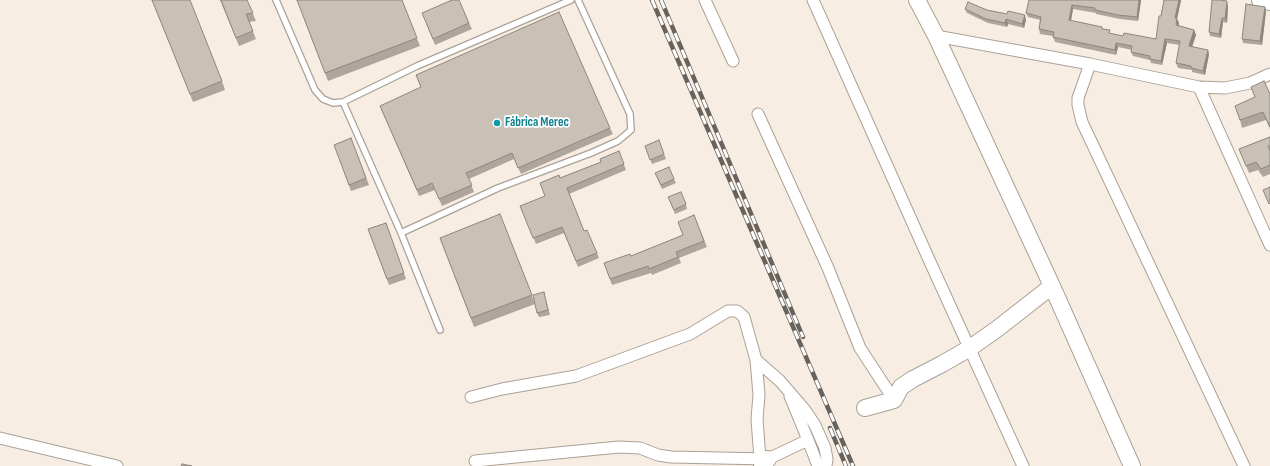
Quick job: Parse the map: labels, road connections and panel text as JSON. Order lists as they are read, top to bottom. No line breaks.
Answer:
{"places":["Fábrica Merec"]}
